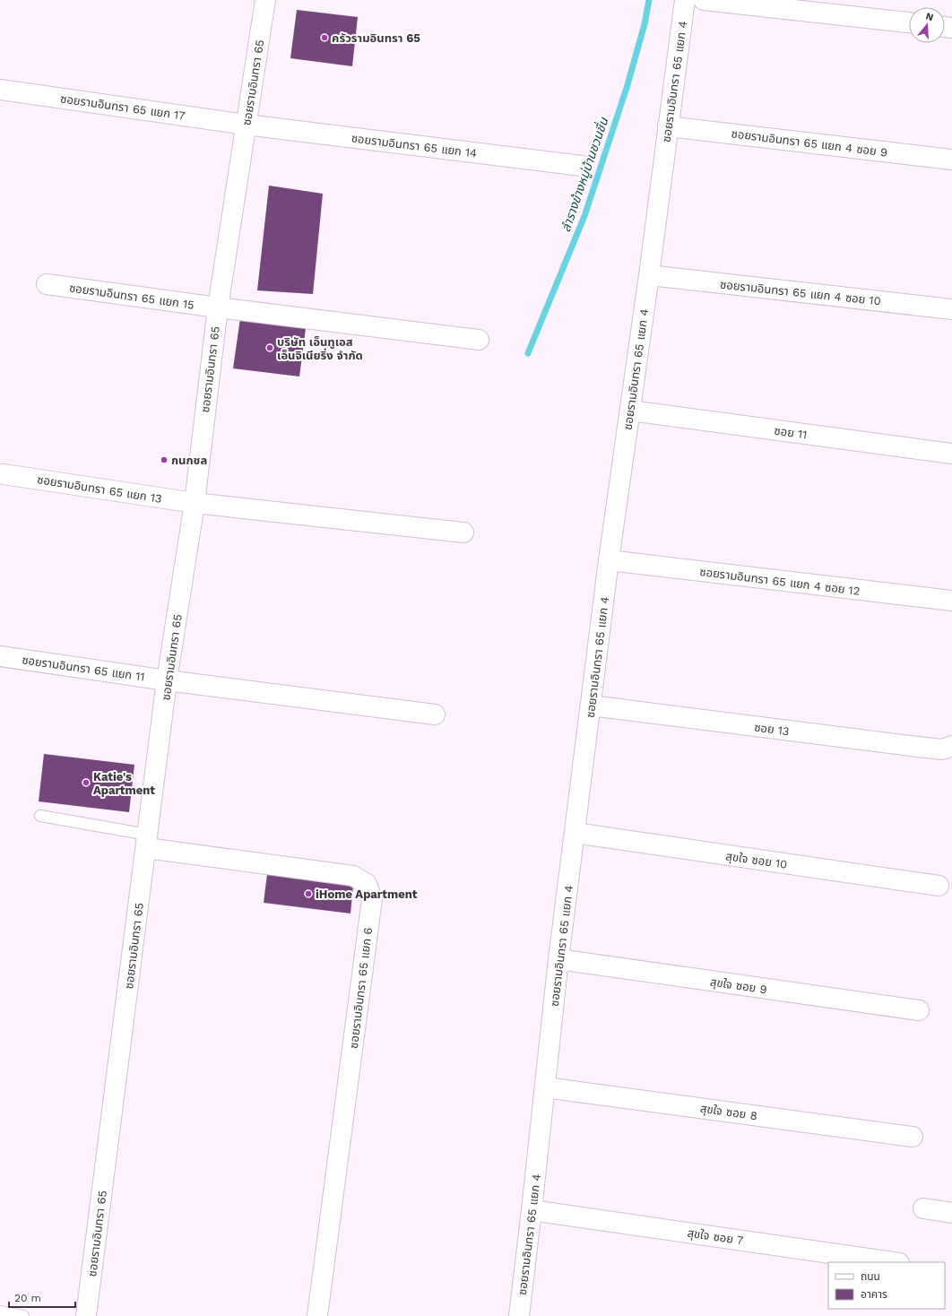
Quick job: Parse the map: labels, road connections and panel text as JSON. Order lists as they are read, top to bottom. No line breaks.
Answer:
{"streets":{"street":["ซอยรามอินทรา 65 แยก 4","ซอยรามอินทรา 65","ซอยรามอินทรา 65 แยก 17","ซอยรามอินทรา 65 แยก 4 ซอย 9","ซอยรามอินทรา 65 แยก 14","ซอยรามอินทรา 65 แยก 4 ซอย 10","ซอยรามอินทรา 65 แยก 15","ซอย 11","ซอยรามอินทรา 65 แยก 13","ซอยรามอินทรา 65 แยก 4 ซอย 12","ซอยรามอินทรา 65 แยก 11","ซอย 13","สุขใจ ซอย 10","สุขใจ ซอย 9","ซอยรามอินทรา 65 แยก 6","สุขใจ ซอย 8","สุขใจ ซอย 7"]},"crossings":[["ซอยรามอินทรา 65 แยก 4","ซอยรามอินทรา 65 แยก 4 ซอย 9"],["ซอยรามอินทรา 65 แยก 4","ซอยรามอินทรา 65 แยก 4 ซอย 10"],["ซอยรามอินทรา 65 แยก 4","ซอย 11"],["ซอยรามอินทรา 65 แยก 4","ซอยรามอินทรา 65 แยก 4 ซอย 12"],["ซอยรามอินทรา 65 แยก 4","ซอย 13"],["ซอยรามอินทรา 65 แยก 4","สุขใจ ซอย 10"],["ซอยรามอินทรา 65 แยก 4","สุขใจ ซอย 9"],["ซอยรามอินทรา 65 แยก 4","สุขใจ ซอย 8"],["ซอยรามอินทรา 65 แยก 4","สุขใจ ซอย 7"],["ซอยรามอินทรา 65","ซอยรามอินทรา 65 แยก 17"],["ซอยรามอินทรา 65","ซอยรามอินทรา 65 แยก 14"],["ซอยรามอินทรา 65","ซอยรามอินทรา 65 แยก 15"],["ซอยรามอินทรา 65","ซอยรามอินทรา 65 แยก 13"],["ซอยรามอินทรา 65","ซอยรามอินทรา 65 แยก 11"],["ซอยรามอินทรา 65","ซอยรามอินทรา 65 แยก 6"],["ซอยรามอินทรา 65 แยก 17","ซอยรามอินทรา 65 แยก 14"]],"water":["ลำรางข้างหมู่บ้านชวนชื่น"],"places":["ครัวรามอินทรา 65","บริษัท เอ็นทูเอส เอ็นจิเนียริ่ง จำกัด","กนกชล","Katie's Apartment","iHome Apartment"],"legend":["ถนน","อาคาร"],"scale_bar":"20 m","north":"top"}
